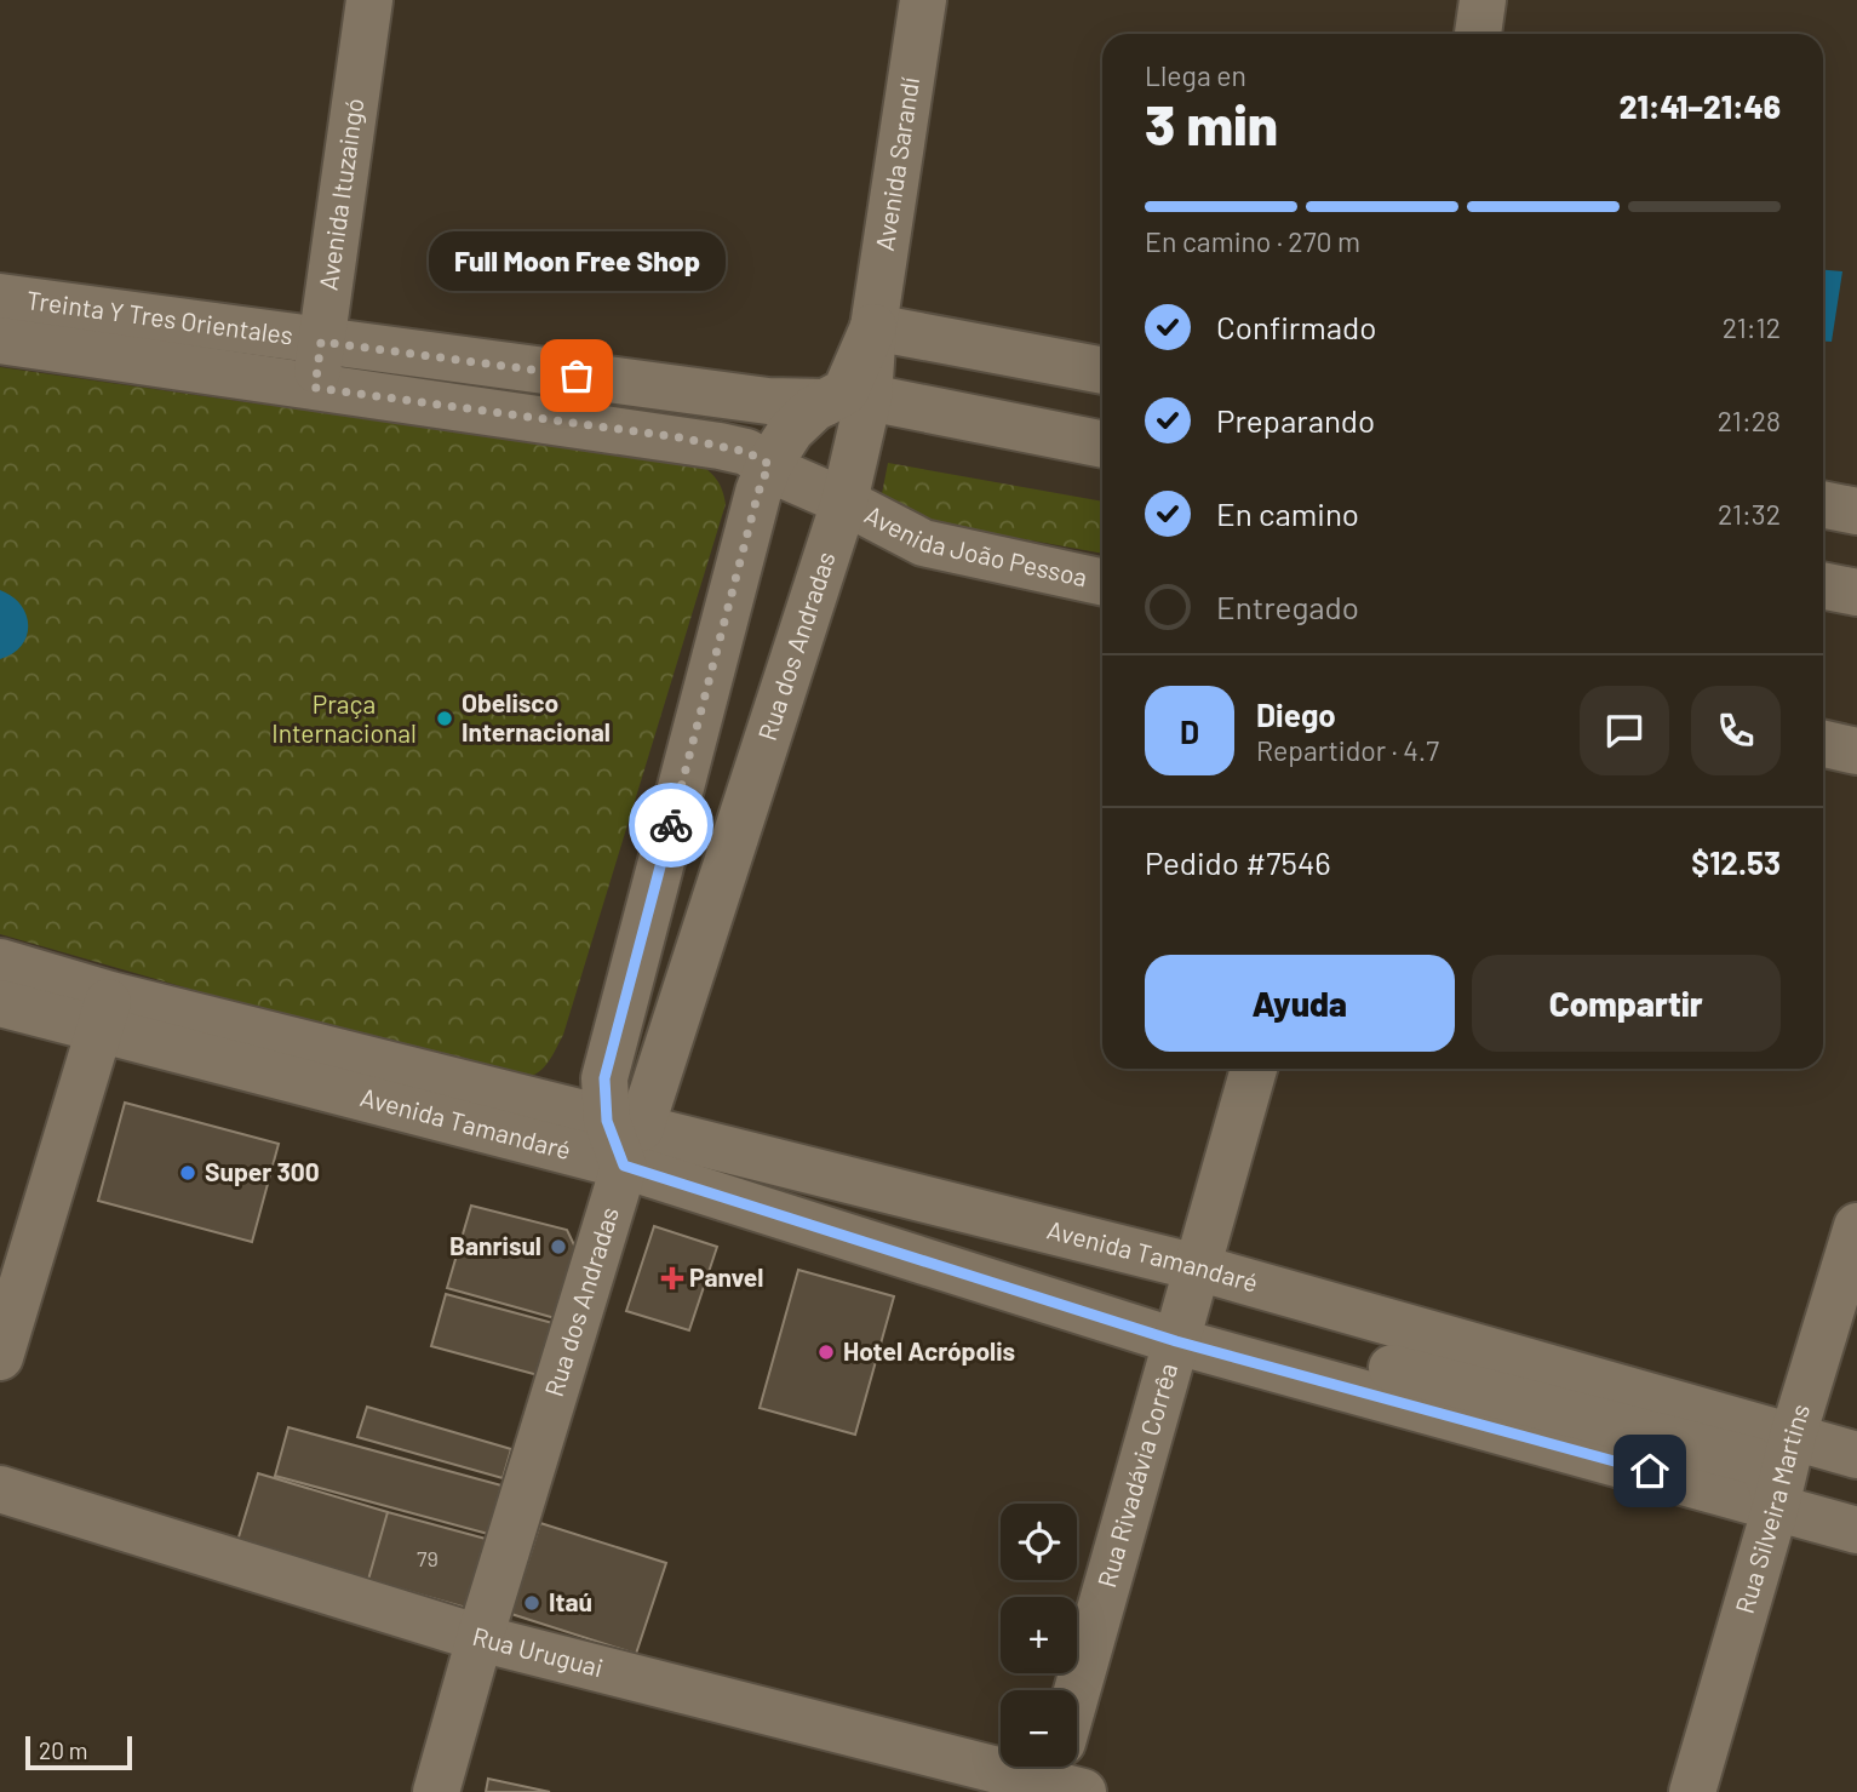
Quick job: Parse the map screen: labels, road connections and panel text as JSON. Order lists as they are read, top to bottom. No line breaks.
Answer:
{"streets":{"street":["Avenida Sarandí","Avenida Ituzaingó","Treinta Y Tres Orientales","Avenida João Pessoa","Rua dos Andradas","Avenida Tamandaré","Rua Rivadávia Corrêa","Rua Silveira Martins","Rua Uruguai"]},"crossings":[["Avenida Sarandí","Treinta Y Tres Orientales"],["Avenida Sarandí","Avenida João Pessoa"],["Avenida Sarandí","Rua dos Andradas"],["Avenida Ituzaingó","Treinta Y Tres Orientales"],["Treinta Y Tres Orientales","Avenida João Pessoa"],["Treinta Y Tres Orientales","Rua dos Andradas"],["Avenida João Pessoa","Rua dos Andradas"],["Rua dos Andradas","Avenida Tamandaré"],["Rua dos Andradas","Rua Uruguai"],["Avenida Tamandaré","Rua Rivadávia Corrêa"],["Avenida Tamandaré","Rua Silveira Martins"],["Rua Rivadávia Corrêa","Rua Uruguai"]],"parks":["Praça Internacional"],"places":{"other":["Full Moon Free Shop","Obelisco Internacional","Super 300","Banrisul","Hotel Acrópolis","Itaú"],"health":["Panvel"]},"house_numbers":["79"],"scale_bar":"20 m","page":{"heading":["3 min","Llega en","21:41–21:46"],"panel":["Diego","Repartidor · 4.7","Pedido #7546","$12.53"],"bar":"En camino · 270 m","bubble":"Full Moon Free Shop","list":[["Confirmado","21:12"],["Preparando","21:28"],["En camino","21:32"],"Entregado"],"round":"D","buttons":["Ayuda","Compartir"],"map_buttons":["+","−"],"scale":"20 m"}}
